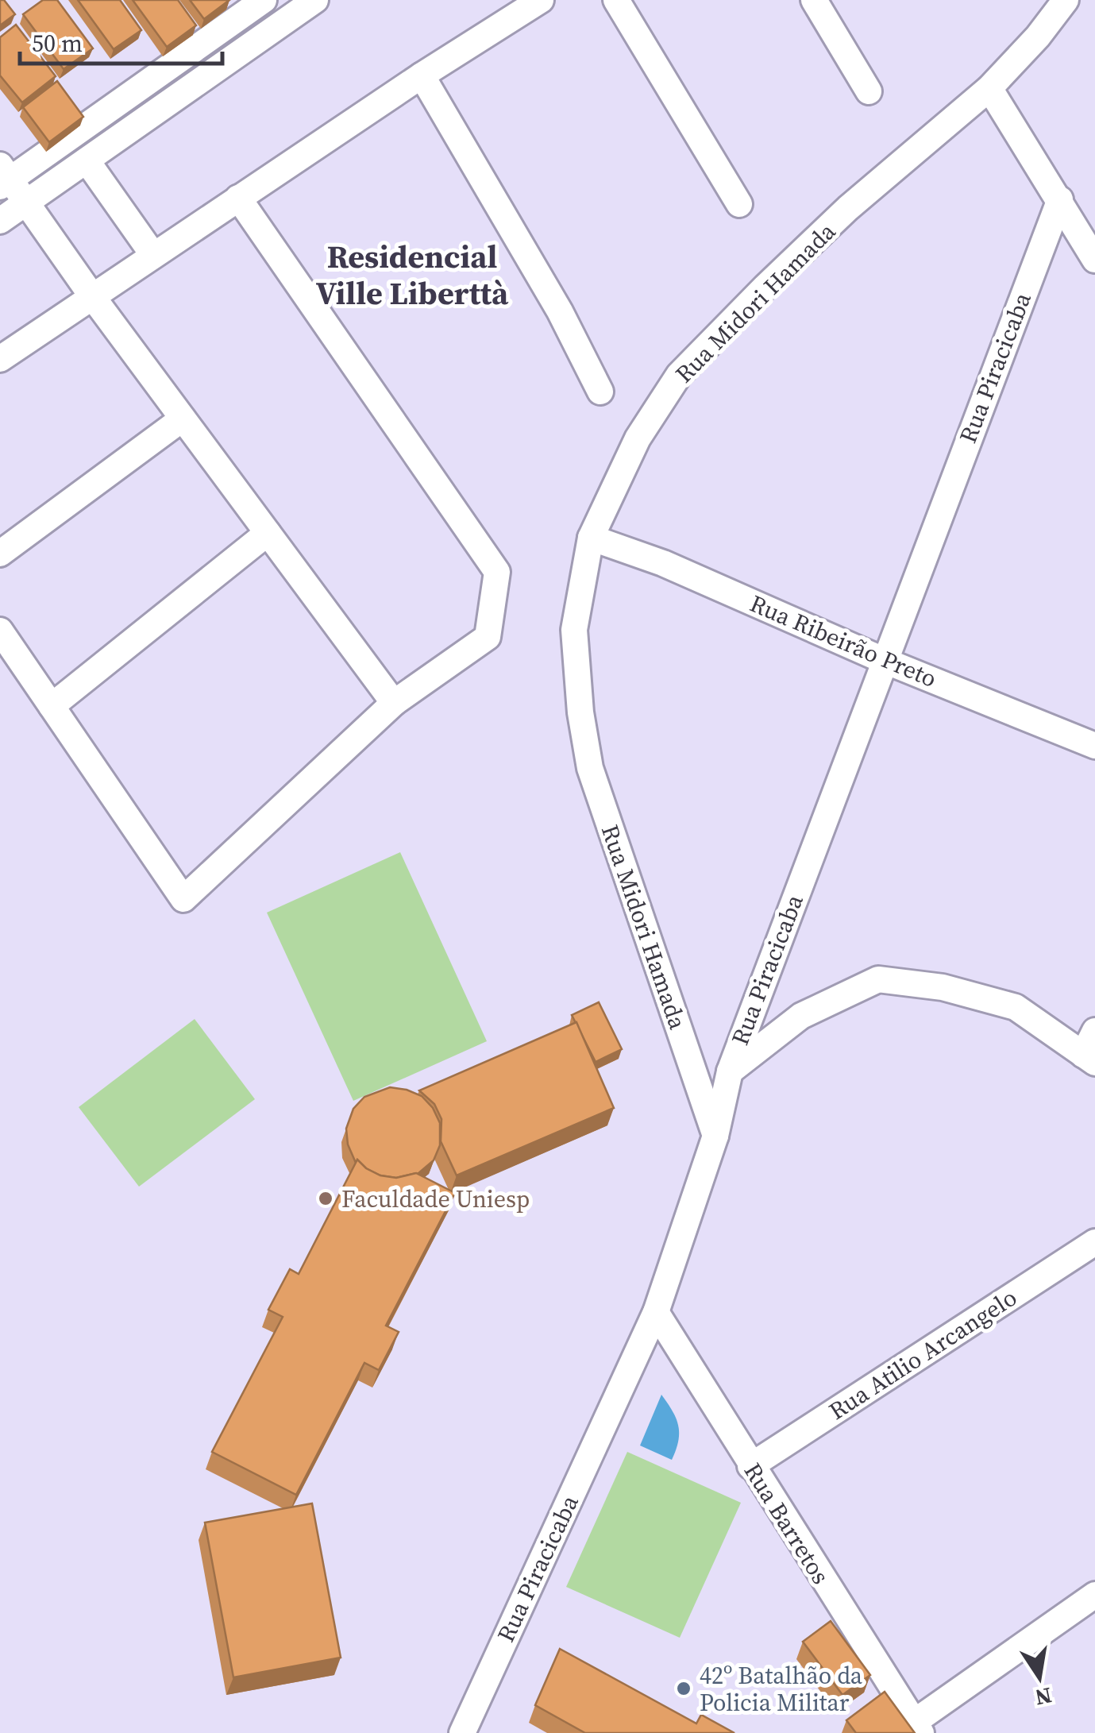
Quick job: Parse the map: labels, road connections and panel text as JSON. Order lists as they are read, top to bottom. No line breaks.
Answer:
{"streets":{"street":["Rua Midori Hamada","Rua Piracicaba","Rua Ribeirão Preto","Rua Atilio Arcangelo","Rua Barretos"]},"crossings":[["Rua Midori Hamada","Rua Piracicaba"],["Rua Midori Hamada","Rua Ribeirão Preto"],["Rua Piracicaba","Rua Ribeirão Preto"],["Rua Piracicaba","Rua Barretos"],["Rua Atilio Arcangelo","Rua Barretos"]],"districts":["Residencial Ville Liberttà"],"places":["Faculdade Uniesp","42º Batalhão da Policia Militar"],"scale_bar":"50 m","north":"bottom"}
